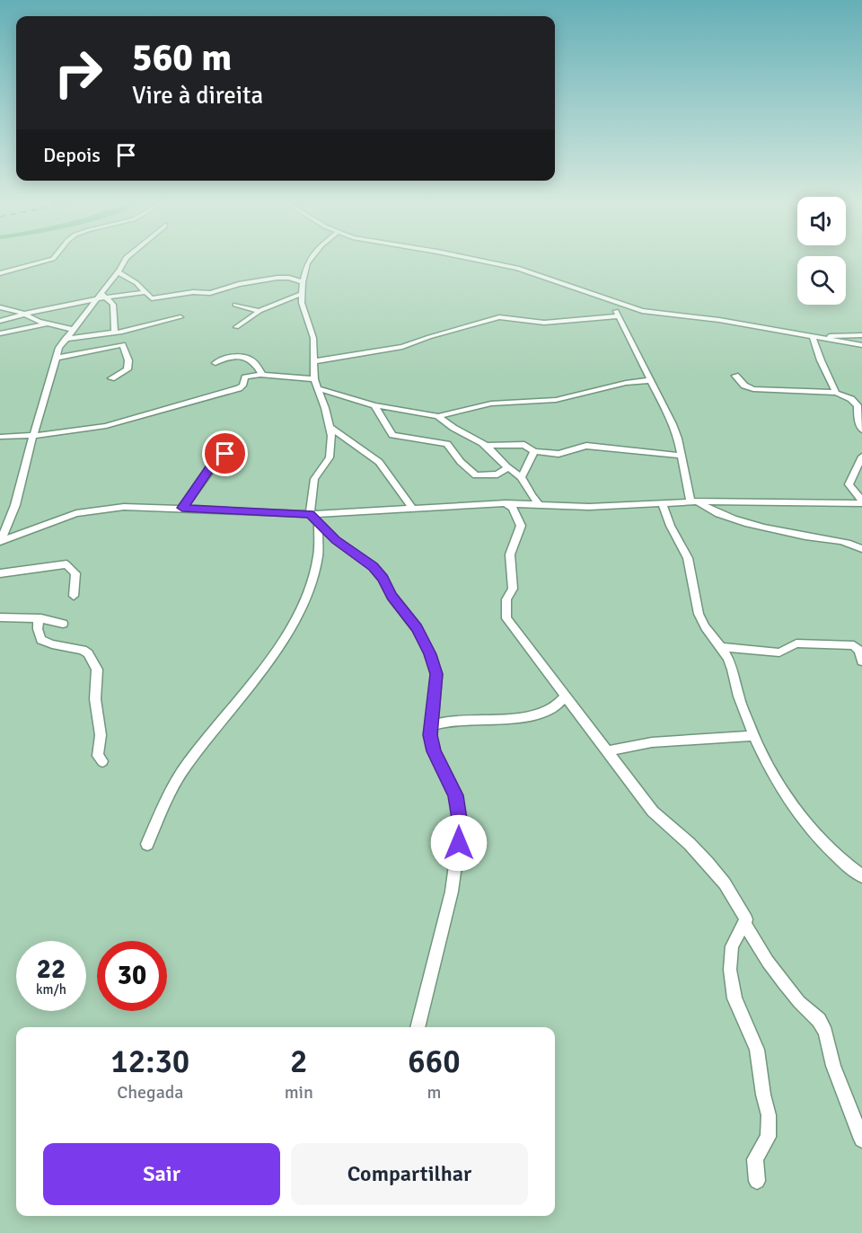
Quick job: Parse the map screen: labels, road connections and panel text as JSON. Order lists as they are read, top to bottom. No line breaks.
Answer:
{"page":{"turn":["560 m","Vire à direita"],"then":"Depois","speed":"22 km/h","limit":"30","eta":["12:30","Chegada","2","min","660","m"],"buttons":["Sair","Compartilhar"]}}
